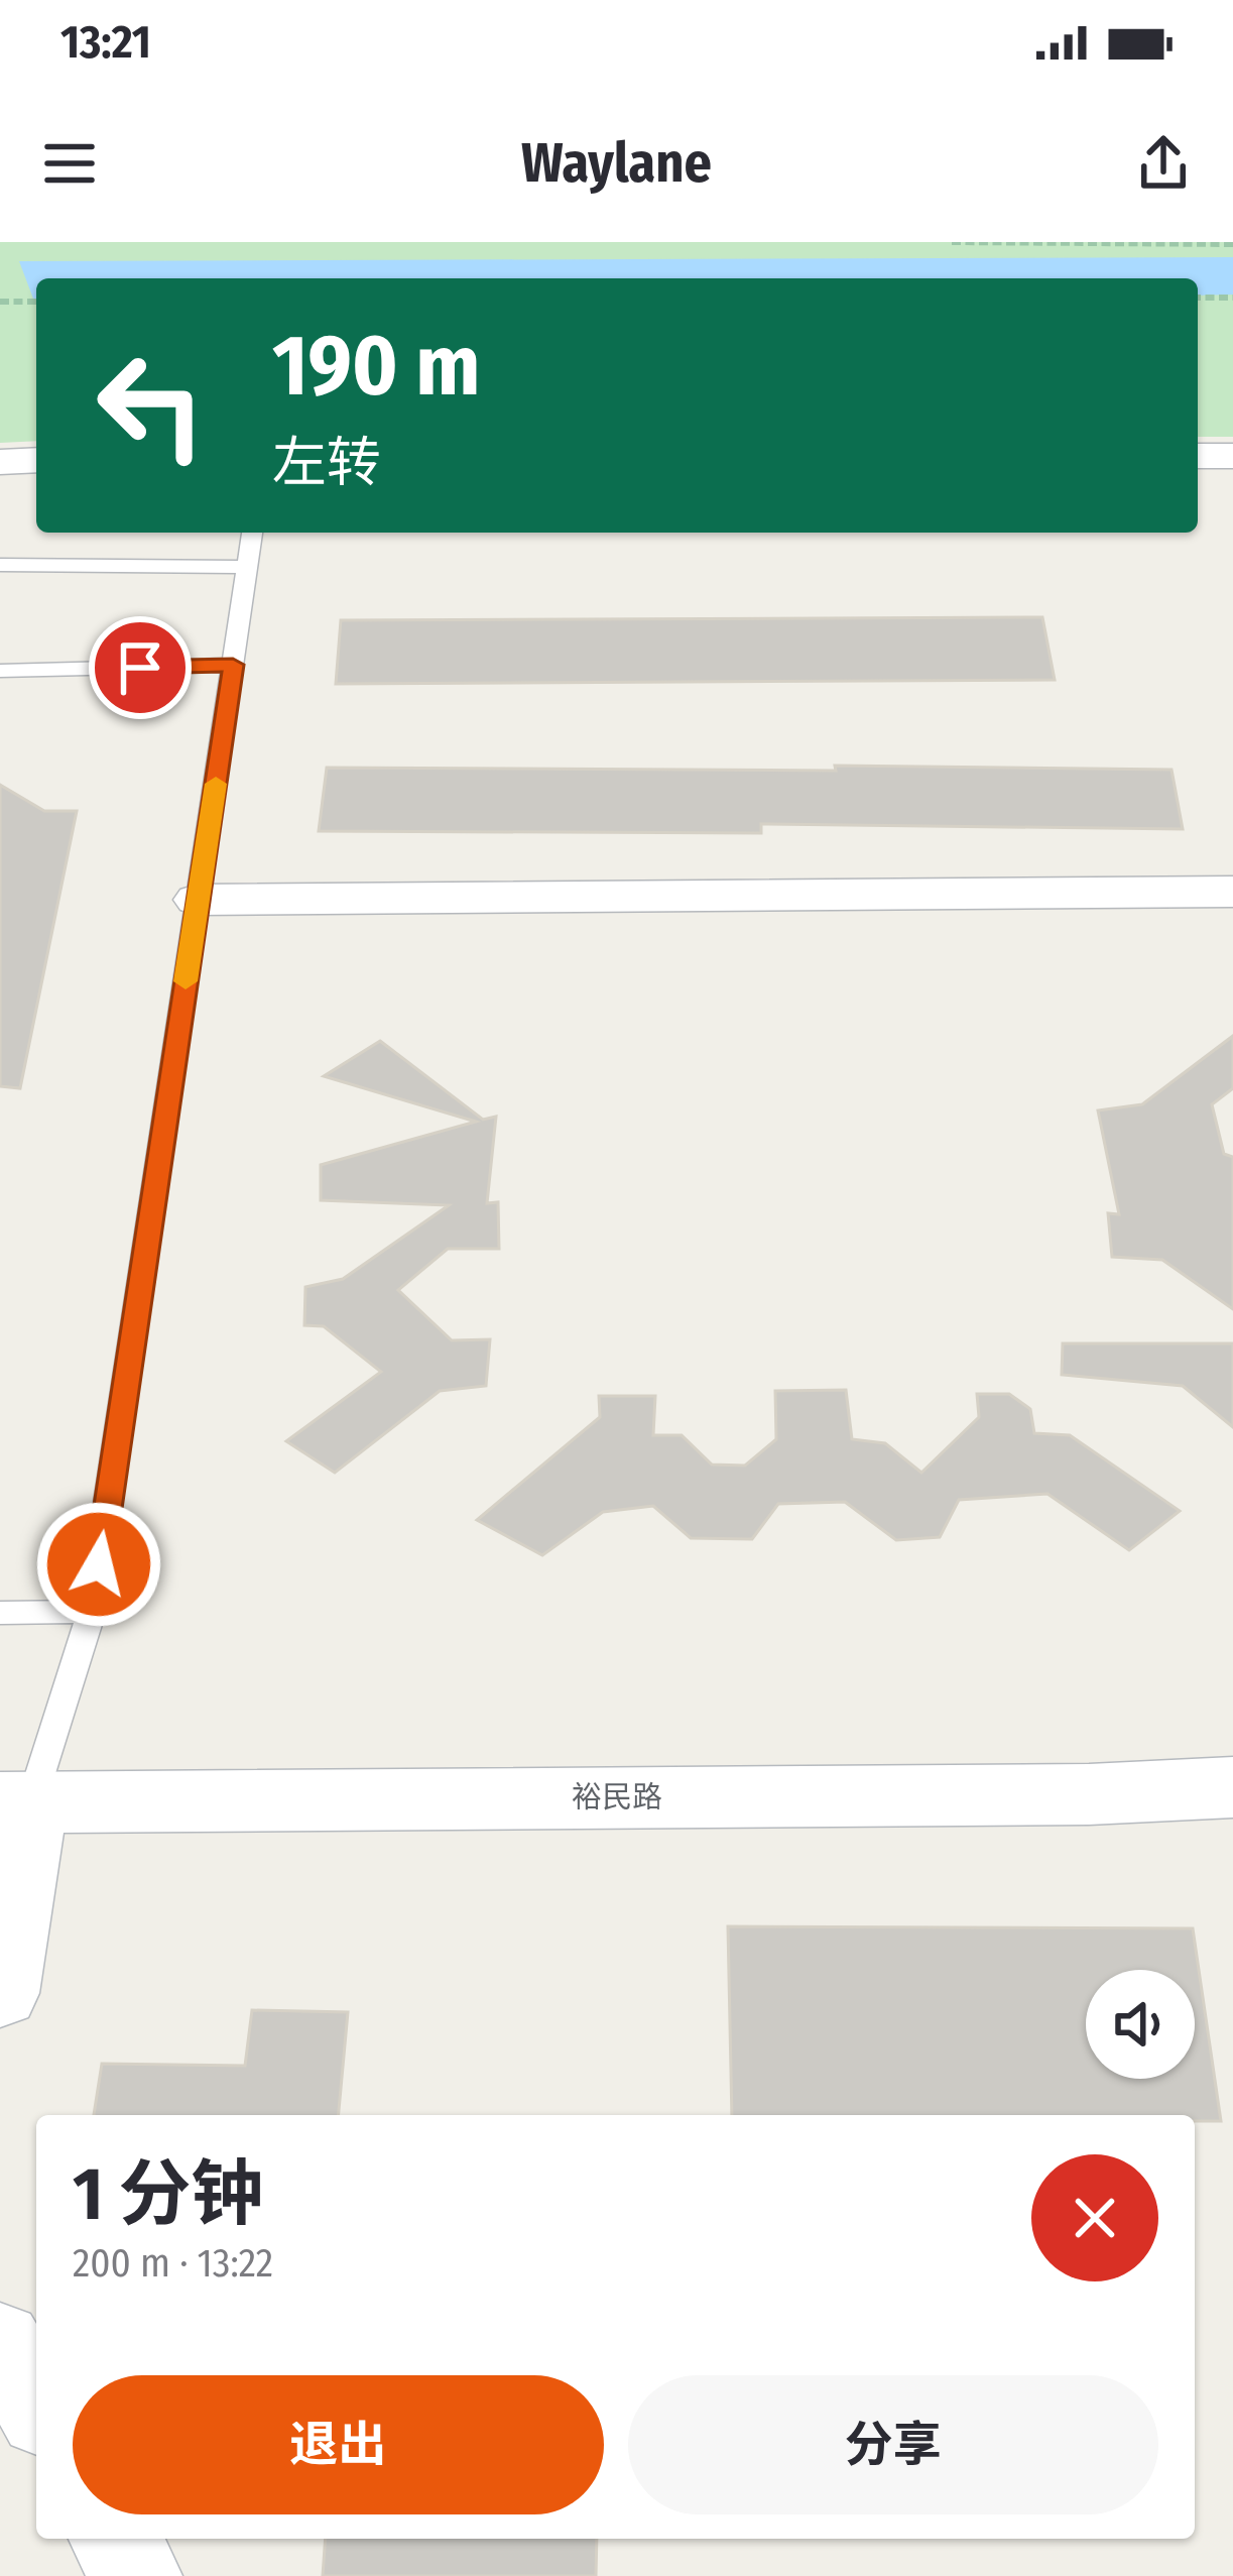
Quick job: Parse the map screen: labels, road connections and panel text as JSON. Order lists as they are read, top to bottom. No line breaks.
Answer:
{"streets":{"street":["裕民路"]},"page":{"status":"13:21","header":"Waylane","turn":["190 m","左转"],"heading":["1 分钟","200 m · 13:22"],"buttons":["退出","分享"]}}
